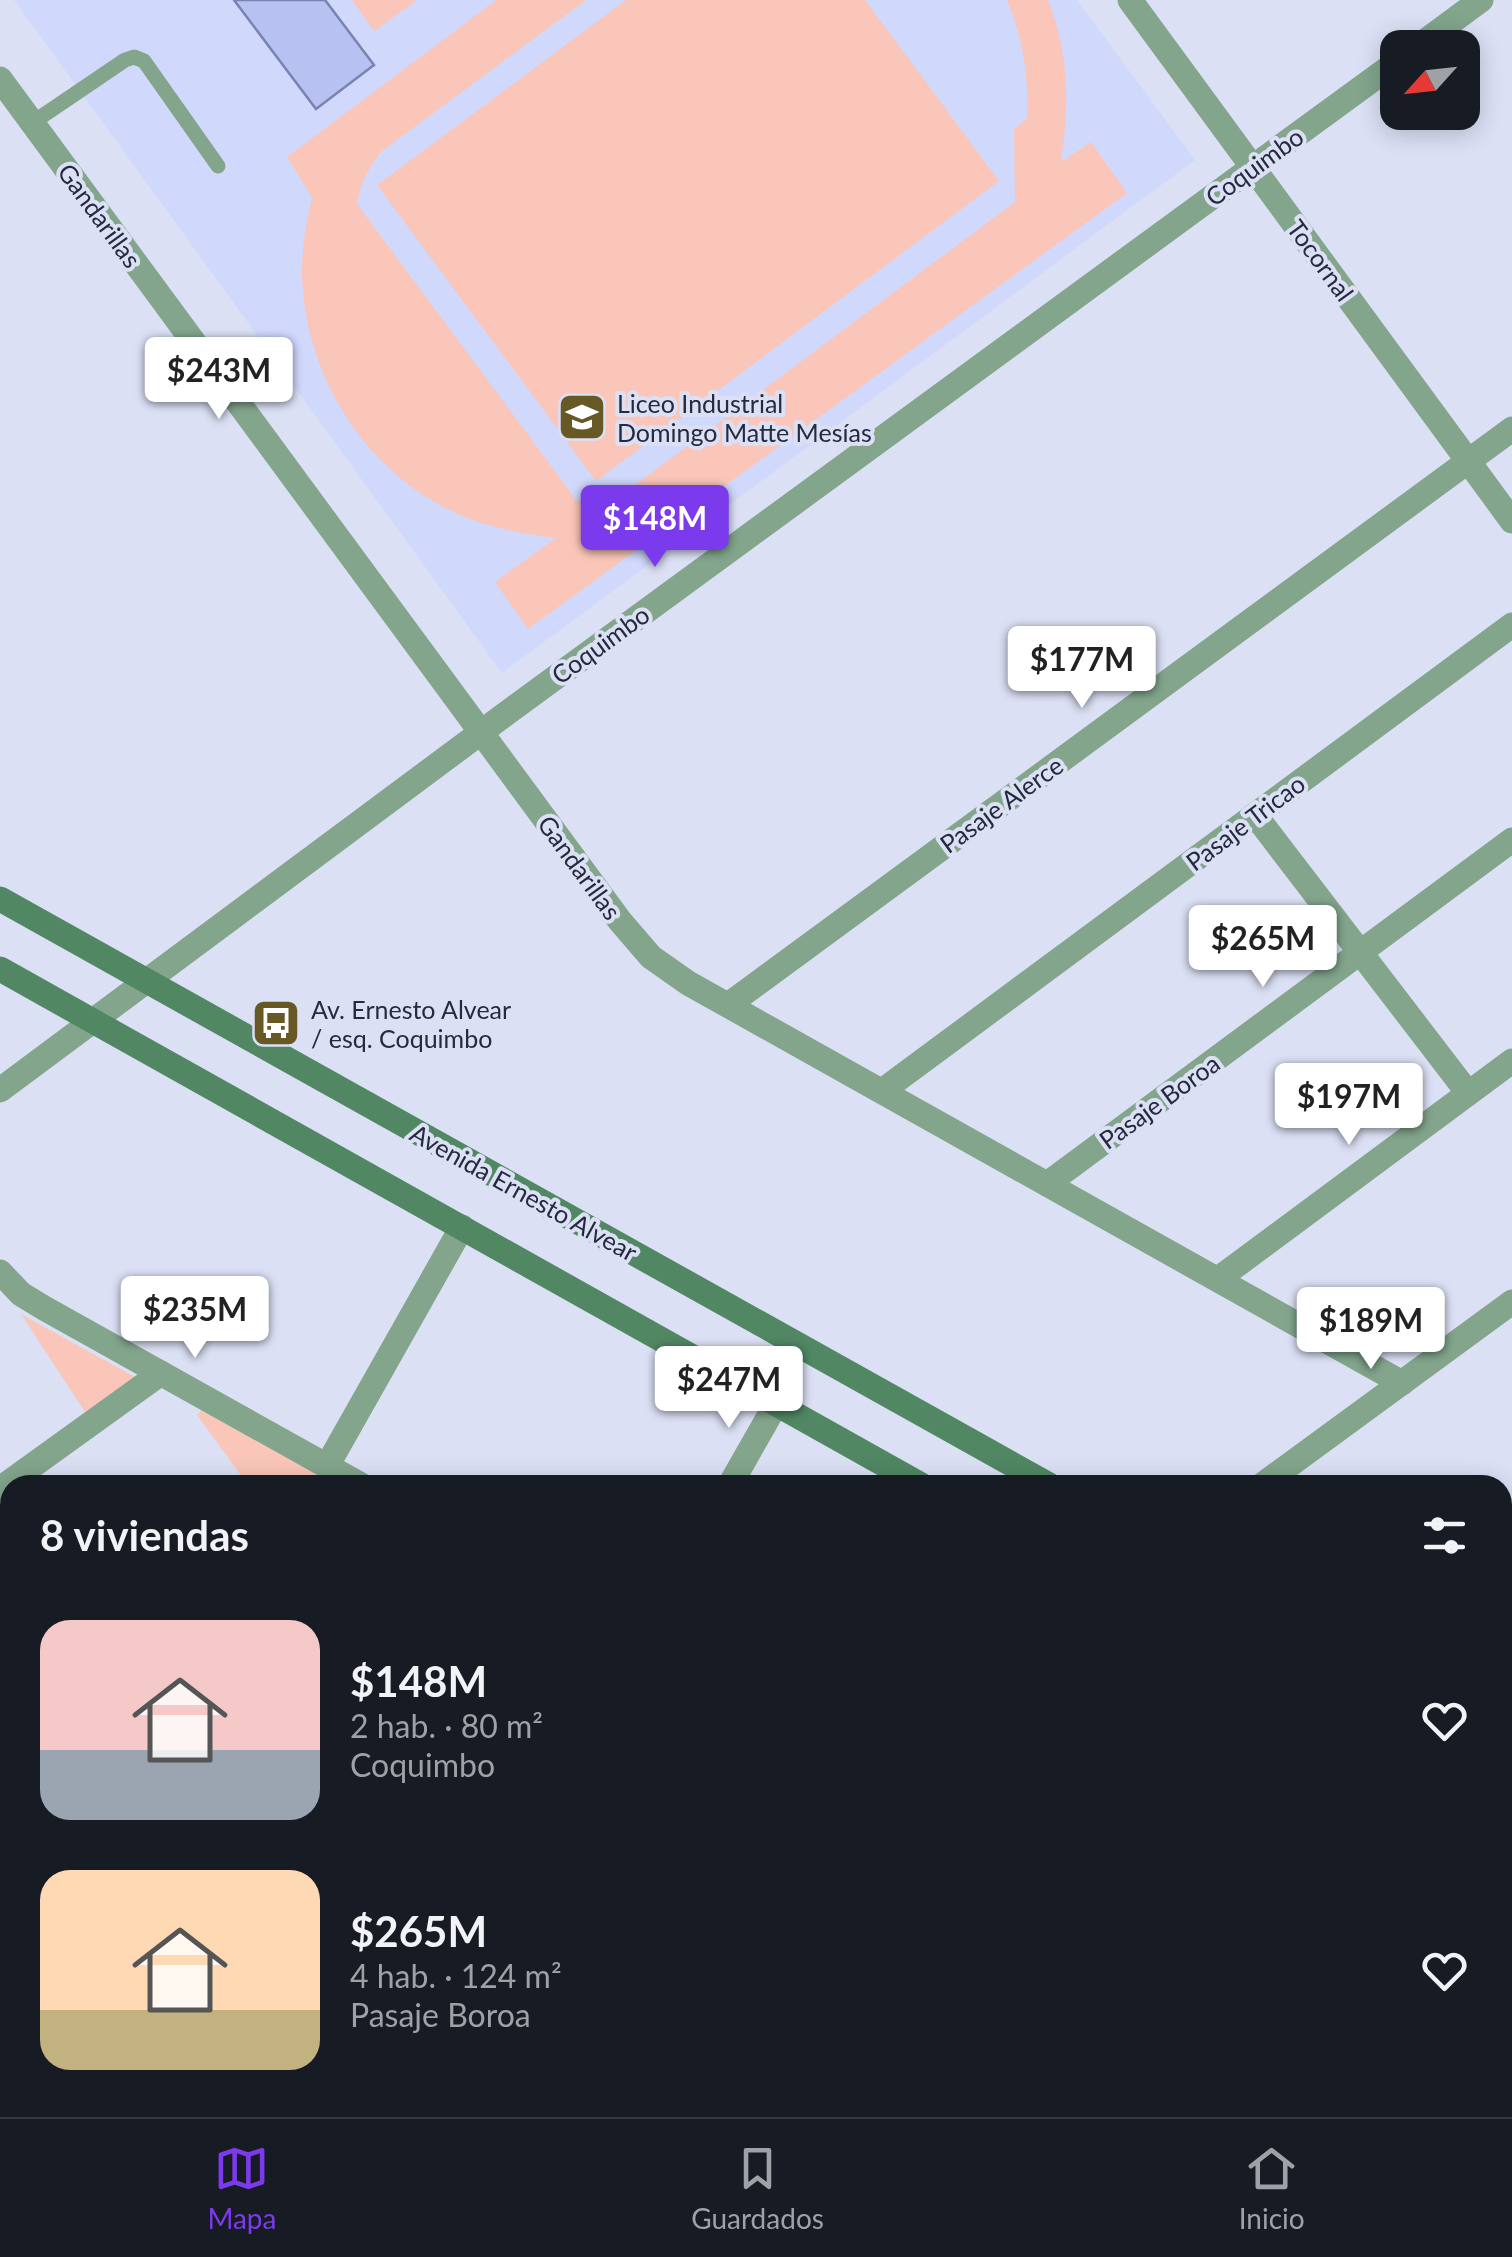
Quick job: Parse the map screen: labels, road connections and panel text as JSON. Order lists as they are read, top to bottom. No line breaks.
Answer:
{"streets":{"main road":["Avenida Ernesto Alvear"],"street":["Coquimbo","Gandarillas","Tocornal","Pasaje Alerce","Pasaje Tricao","Pasaje Boroa"]},"crossings":[["Coquimbo","Gandarillas"],["Coquimbo","Tocornal"],["Coquimbo","Avenida Ernesto Alvear"],["Gandarillas","Pasaje Alerce"],["Gandarillas","Pasaje Tricao"],["Gandarillas","Pasaje Boroa"],["Tocornal","Pasaje Alerce"]],"places":{"school or university":["Liceo Industrial Domingo Matte Mesías"],"bus stop":["Av. Ernesto Alvear / esq. Coquimbo"]},"north":"bottom left","page":{"price":["$243M","$148M","$177M","$265M","$197M","$235M","$189M","$247M"],"heading":"8 viviendas","list":[{"name":"$148M","note":"2 hab. · 80 m² · Coquimbo"},{"name":"$265M","note":"4 hab. · 124 m² · Pasaje Boroa"}],"tabs":["Mapa","Guardados","Inicio"]}}
